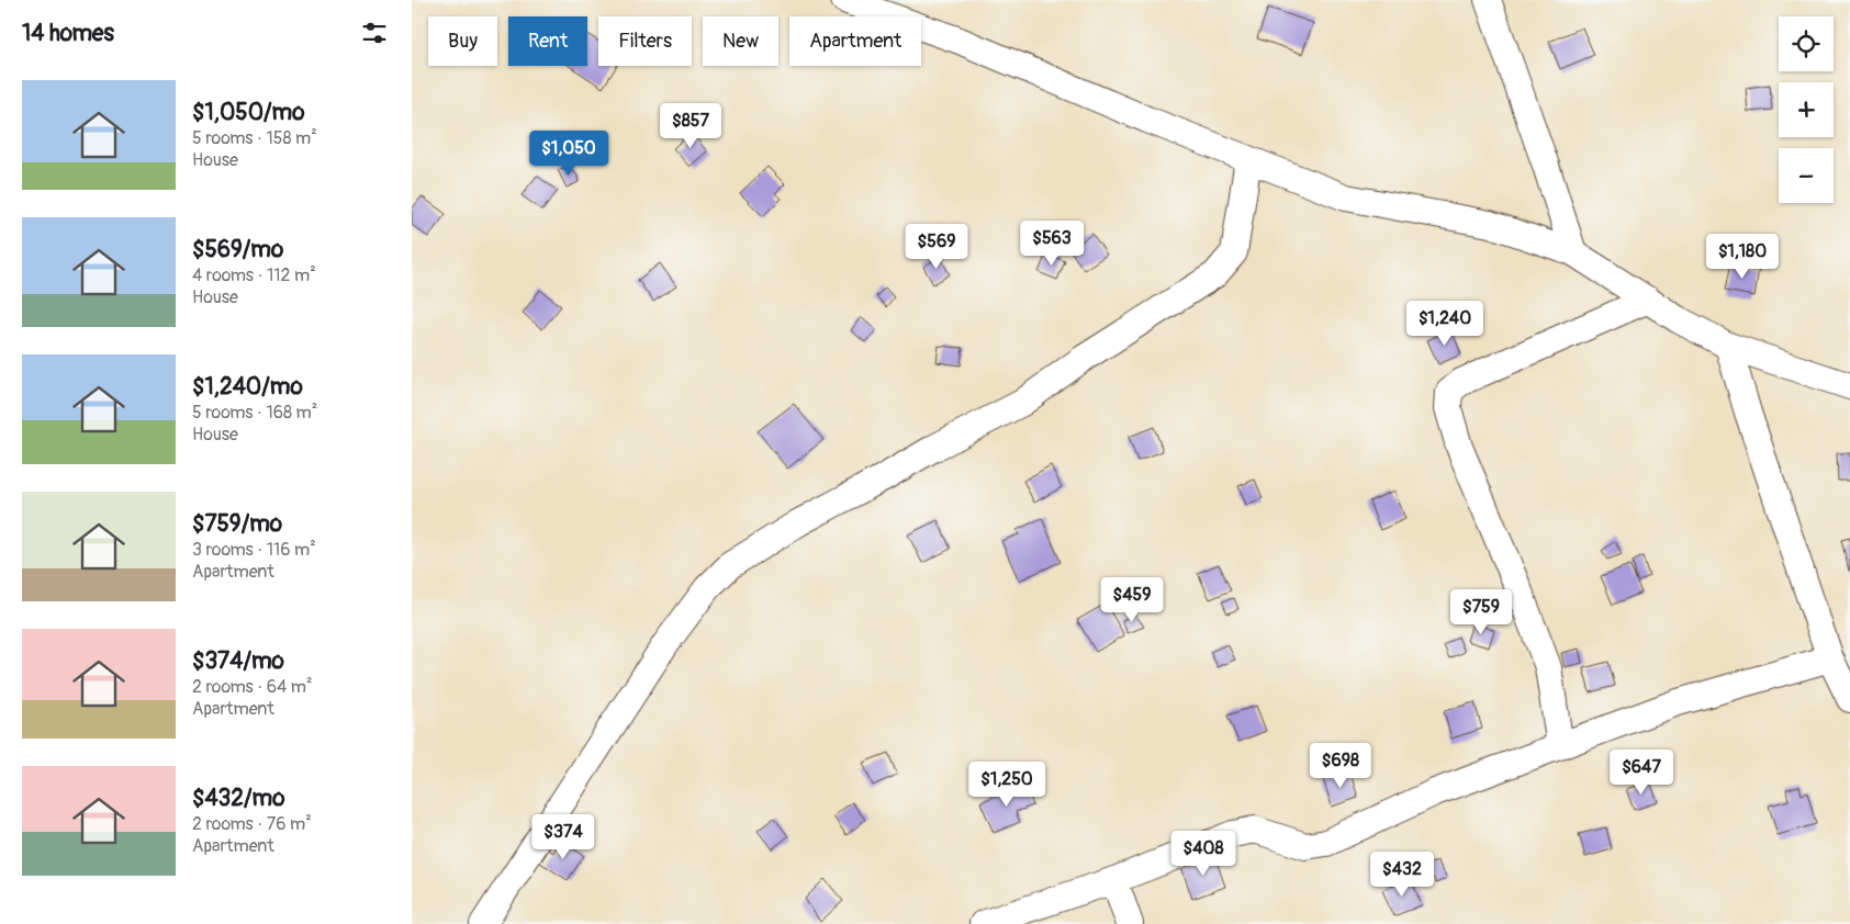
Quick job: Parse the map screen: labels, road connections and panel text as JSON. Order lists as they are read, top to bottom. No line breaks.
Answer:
{"page":{"heading":"14 homes","map_buttons":["+","−"],"chip":["Buy","Rent","Filters","New","Apartment"],"list":[{"name":"$1,050/mo","note":"5 rooms · 158 m² · House"},{"name":"$569/mo","note":"4 rooms · 112 m² · House"},{"name":"$1,240/mo","note":"5 rooms · 168 m² · House"},{"name":"$759/mo","note":"3 rooms · 116 m² · Apartment"},{"name":"$374/mo","note":"2 rooms · 64 m² · Apartment"},{"name":"$432/mo","note":"2 rooms · 76 m² · Apartment"}],"price":["$857","$1,050","$563","$569","$1,180","$1,240","$459","$759","$698","$647","$1,250","$374","$408","$432"]}}
